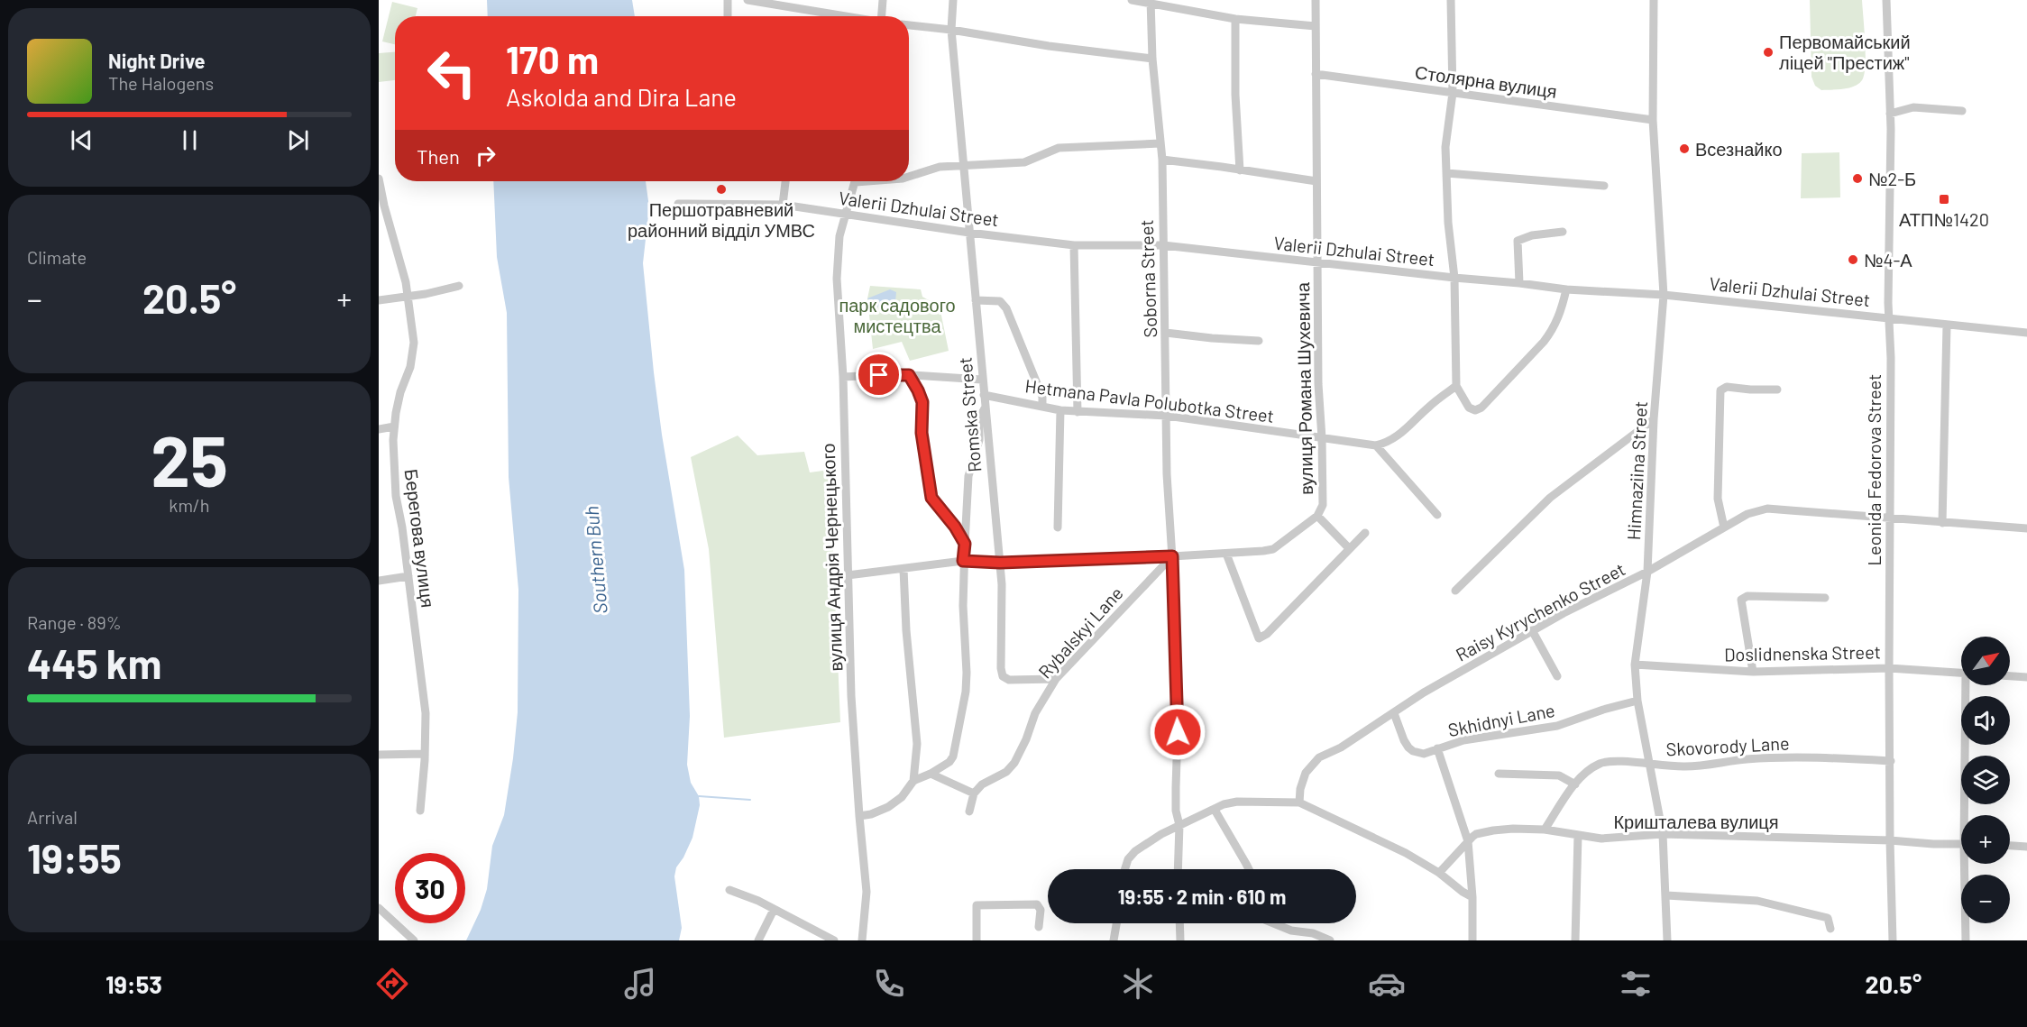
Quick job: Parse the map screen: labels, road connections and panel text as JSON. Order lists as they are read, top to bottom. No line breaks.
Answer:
{"streets":{"street":["Столярна вулиця","Valerii Dzhulai Street","Soborna Street","вулиця Романа Шухевича","Hetmana Pavla Polubotka Street","Romska Street","Leonida Fedorova Street","Himnaziina Street","Берегова вулиця","вулиця Андрія Чернецького","Raisy Kyrychenko Street","Rybalskyi Lane","Doslidnenska Street","Skhidnyi Lane","Skovorody Lane","Кришталева вулиця"]},"crossings":[["Столярна вулиця","вулиця Романа Шухевича"],["Столярна вулиця","Himnaziina Street"],["Valerii Dzhulai Street","Soborna Street"],["Valerii Dzhulai Street","вулиця Романа Шухевича"],["Valerii Dzhulai Street","Romska Street"],["Valerii Dzhulai Street","Leonida Fedorova Street"],["Valerii Dzhulai Street","Himnaziina Street"],["Valerii Dzhulai Street","вулиця Андрія Чернецького"],["Soborna Street","вулиця Романа Шухевича"],["Soborna Street","Hetmana Pavla Polubotka Street"],["Soborna Street","Rybalskyi Lane"],["вулиця Романа Шухевича","Hetmana Pavla Polubotka Street"],["вулиця Романа Шухевича","Romska Street"],["вулиця Романа Шухевича","вулиця Андрія Чернецького"],["вулиця Романа Шухевича","Rybalskyi Lane"],["Hetmana Pavla Polubotka Street","Romska Street"],["Romska Street","Rybalskyi Lane"],["Leonida Fedorova Street","Raisy Kyrychenko Street"],["Leonida Fedorova Street","Doslidnenska Street"],["Leonida Fedorova Street","Skovorody Lane"],["Leonida Fedorova Street","Кришталева вулиця"],["Himnaziina Street","Raisy Kyrychenko Street"],["Himnaziina Street","Doslidnenska Street"],["Himnaziina Street","Skhidnyi Lane"],["Himnaziina Street","Skovorody Lane"],["Himnaziina Street","Кришталева вулиця"],["Raisy Kyrychenko Street","Skhidnyi Lane"],["Skovorody Lane","Кришталева вулиця"]],"water":["Southern Buh"],"parks":["парк садового мистецтва"],"places":{"other":["Первомайський ліцей \"Престиж\"","Всезнайко","№2-Б","Першотравневий районний відділ УМВС","№4-А"],"transit":["АТП№1420"]},"north":"top right","page":{"turn":["170 m","Askolda and Dira Lane"],"song":["Night Drive","The Halogens"],"then":"Then","tile":["Climate",["25","km/h"],["Range · 89%","445 km"],["Arrival","19:55"]],"heat":["−","20.5°","+"],"map_buttons":["+","−"],"limit":"30","trip":"19:55 · 2 min · 610 m","tabs":["19:53","20.5°"]}}
